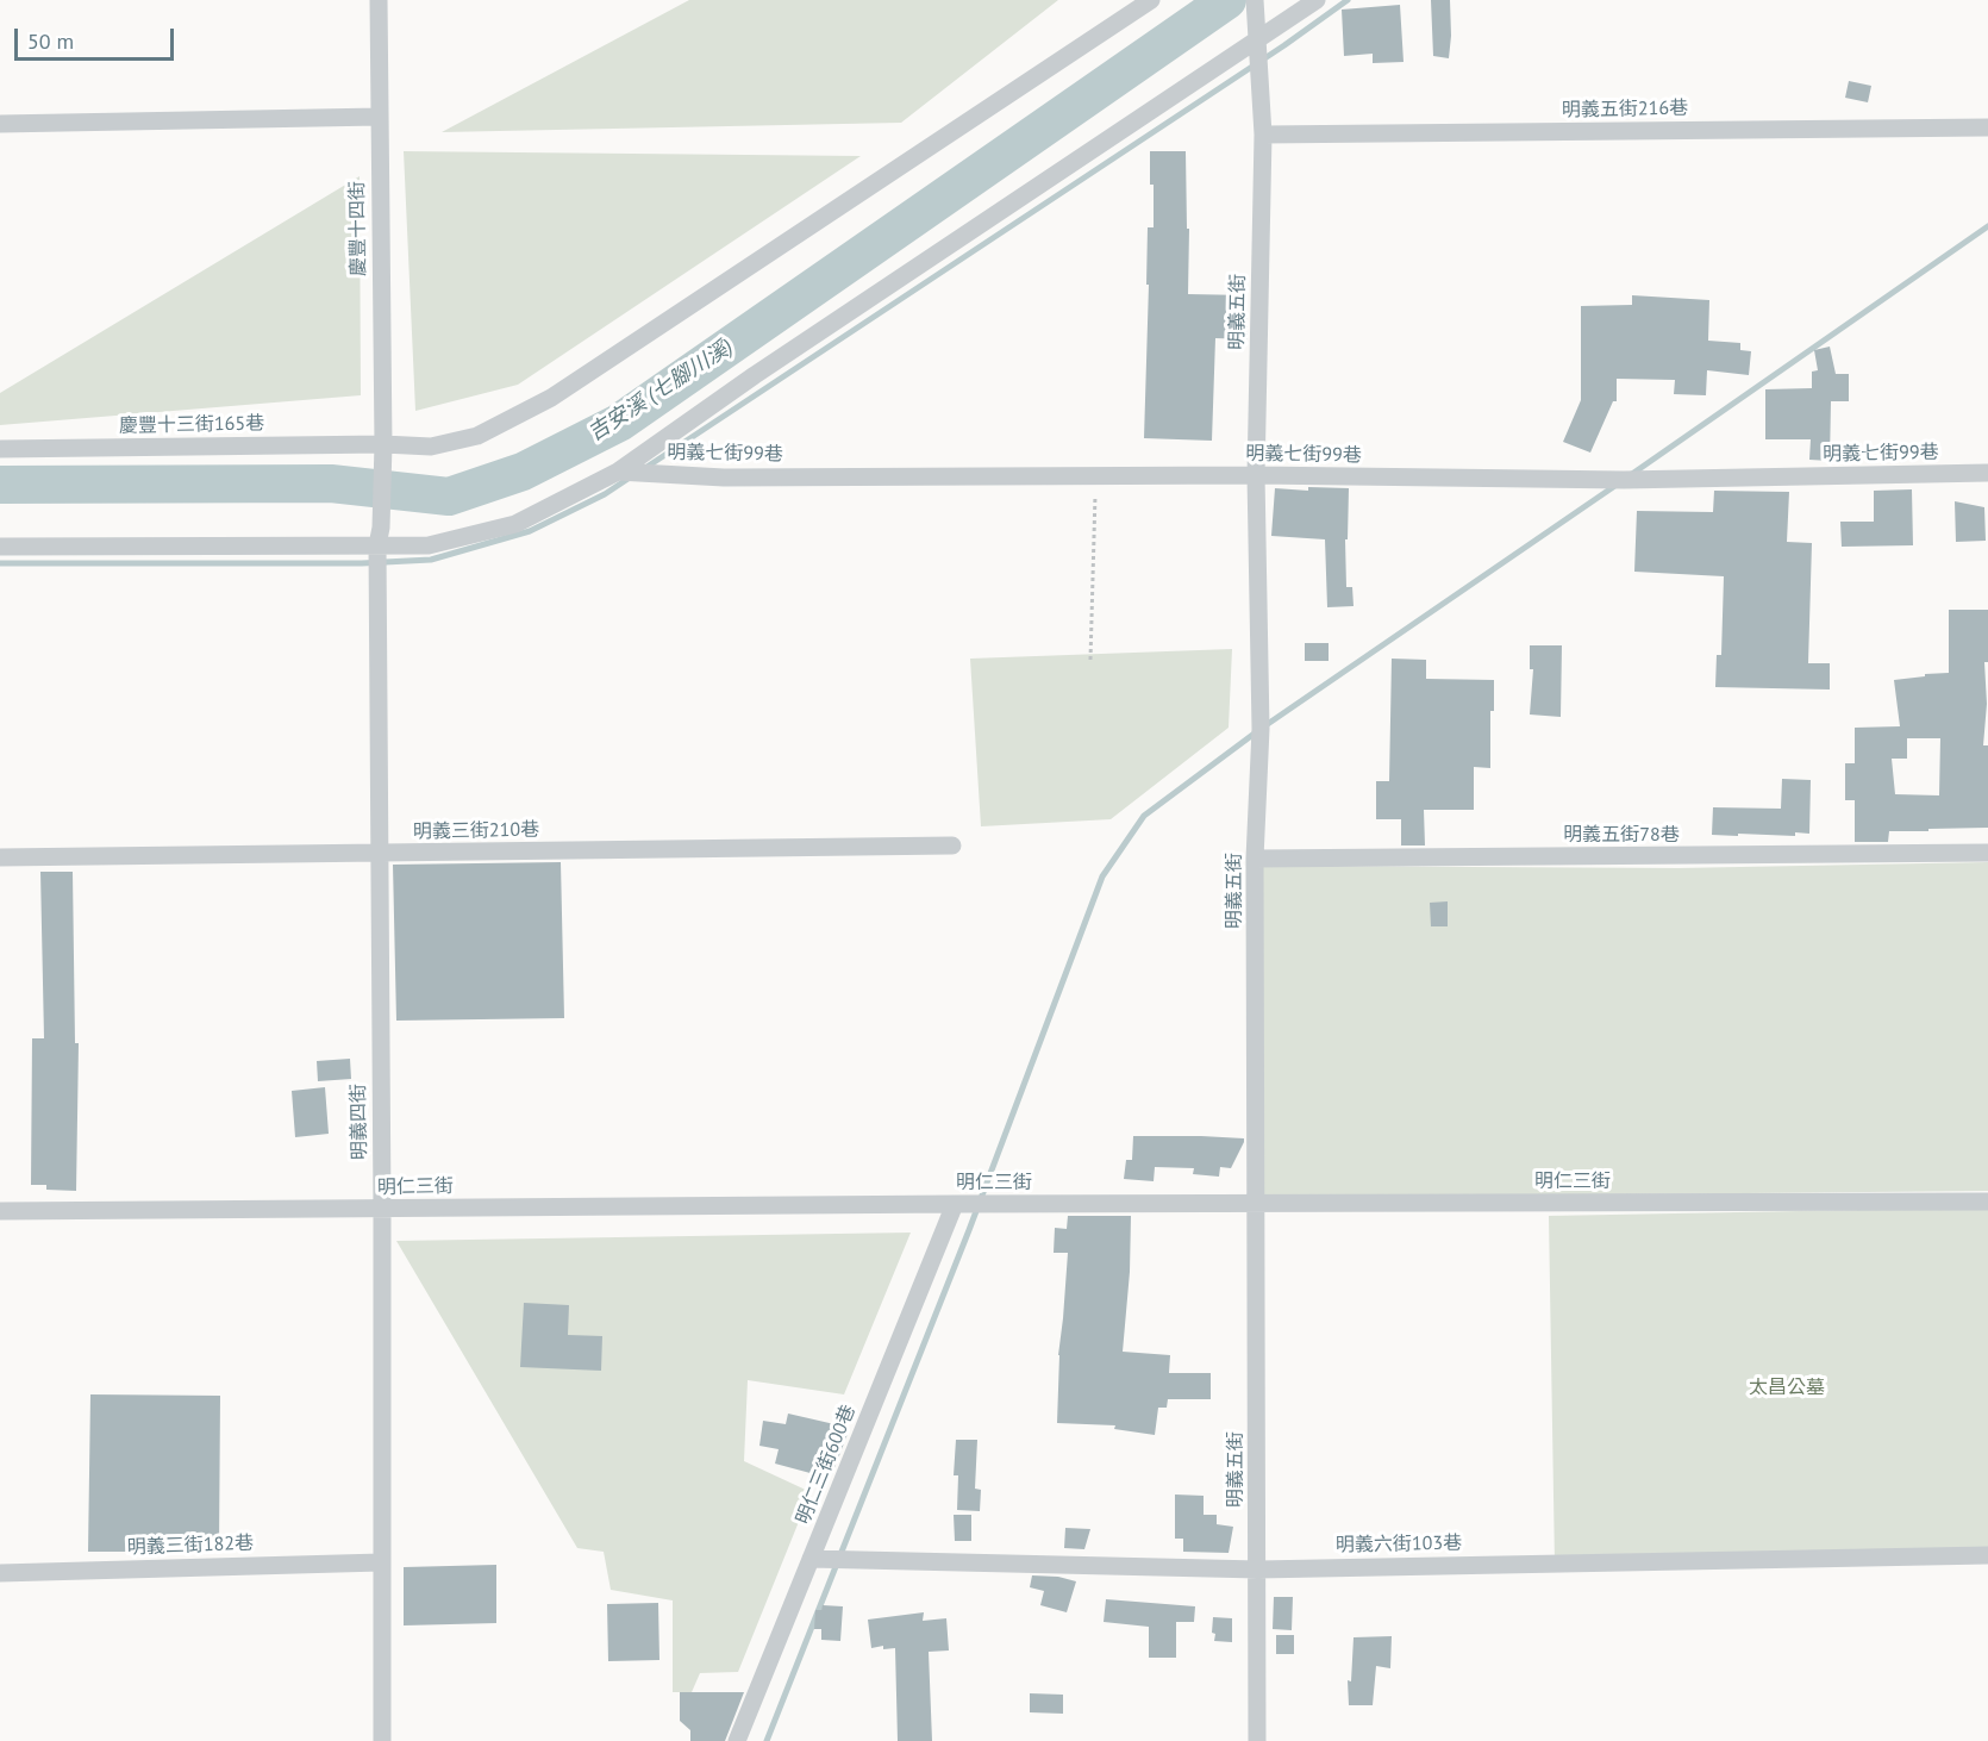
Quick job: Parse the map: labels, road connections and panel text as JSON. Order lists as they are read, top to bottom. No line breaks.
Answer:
{"streets":{"street":["明義五街216巷","慶豐十四街","明義五街","慶豐十三街165巷","明義七街99巷","明義三街210巷","明義五街78巷","明義四街","明仁三街","明仁三街600巷","明義六街103巷","明義三街182巷"]},"crossings":[["明義五街216巷","明義五街"],["慶豐十四街","慶豐十三街165巷"],["慶豐十四街","明義四街"],["明義五街","明義七街99巷"],["明義五街","明義五街78巷"],["明義五街","明仁三街"],["明義五街","明義六街103巷"],["明義三街210巷","明義四街"],["明義四街","明仁三街"],["明義四街","明義三街182巷"],["明仁三街","明仁三街600巷"],["明仁三街600巷","明義六街103巷"]],"water":["吉安溪 (七腳川溪)"],"parks":["太昌公墓"],"scale_bar":"50 m"}
